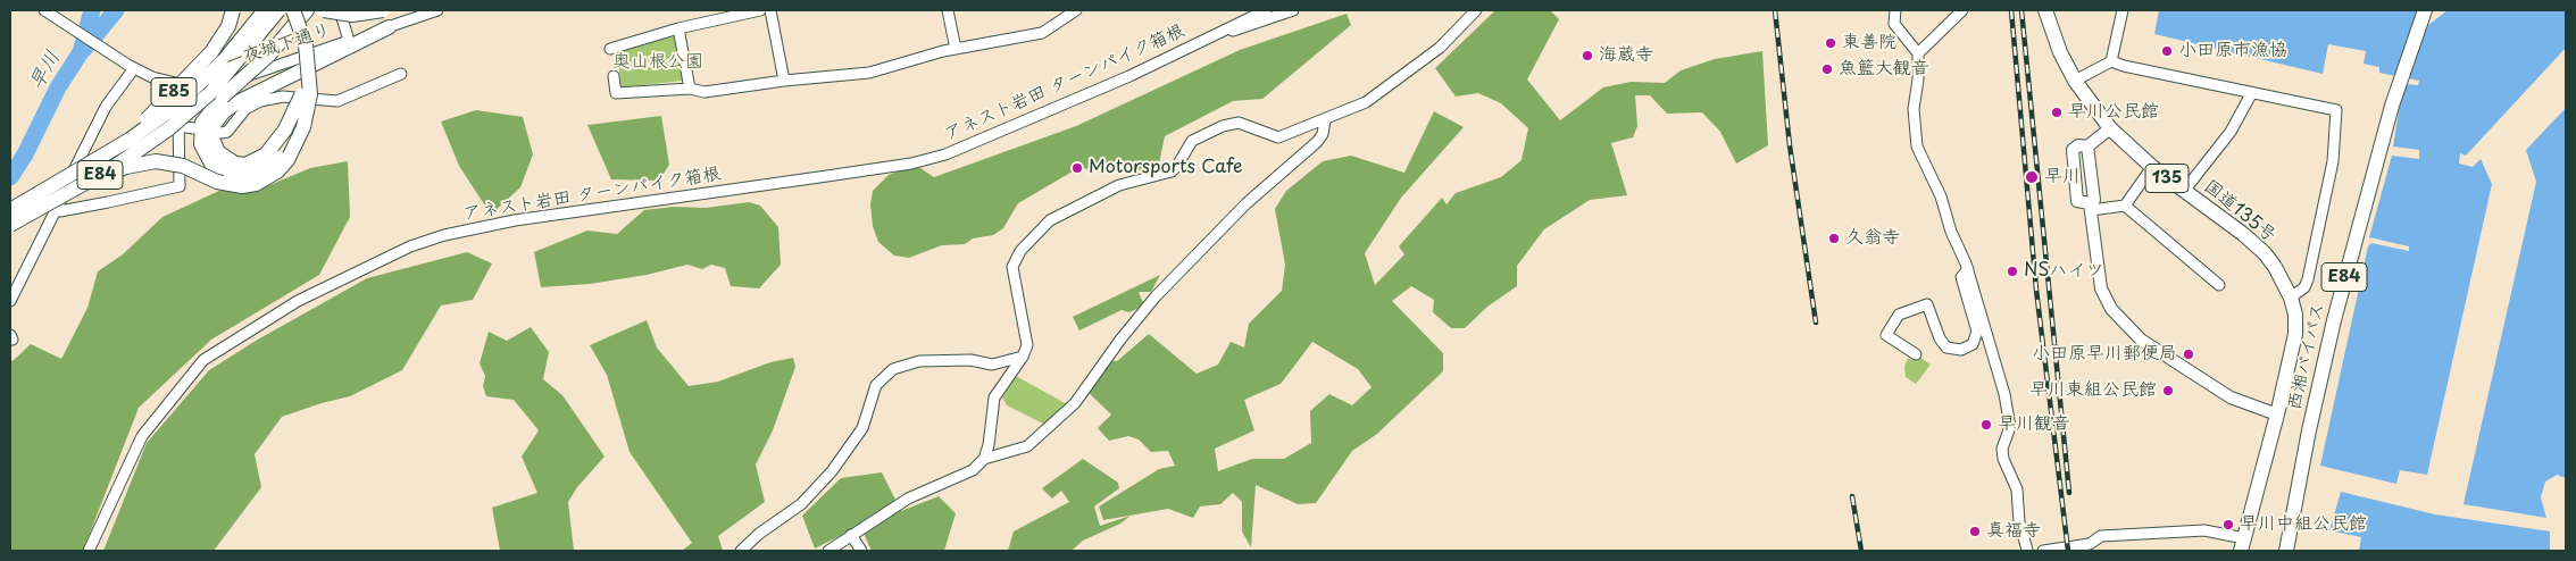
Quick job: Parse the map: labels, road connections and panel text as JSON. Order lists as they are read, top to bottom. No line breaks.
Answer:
{"streets":{"highway":["E85","E84","135","国道135号","西湘バイパス"],"street":["一夜城下通り","アネスト岩田 ターンパイク箱根"]},"crossings":[["E85","E84"]],"water":["早川"],"parks":["奥山根公園"],"places":["東善院","小田原市漁協","海蔵寺","魚籃大観音","早川公民館","Motorsports Cafe","早川","久翁寺","NSハイツ","小田原早川郵便局","早川東組公民館","早川観音","早川中組公民館","真福寺"]}
